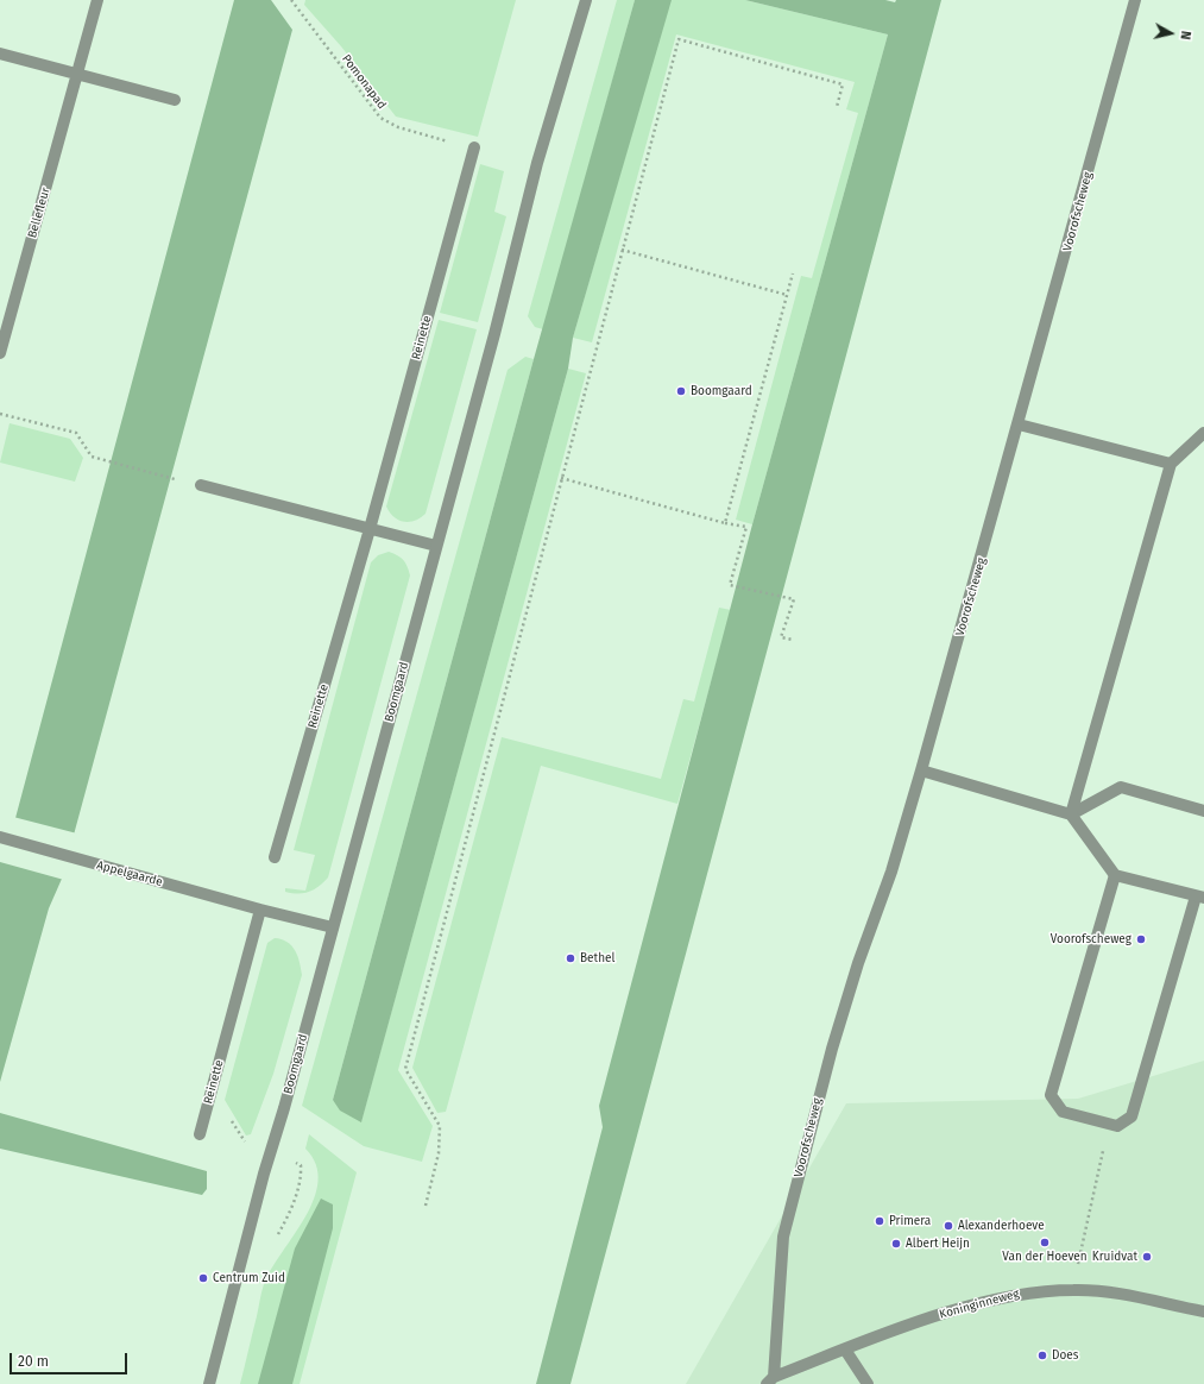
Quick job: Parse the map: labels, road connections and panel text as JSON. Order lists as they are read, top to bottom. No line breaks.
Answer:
{"streets":{"street":["Voorofscheweg","Bellefleur","Reinette","Boomgaard","Appelgaarde","Koninginneweg"],"path":["Pomonapad"]},"crossings":[["Pomonapad","Reinette"],["Voorofscheweg","Koninginneweg"],["Reinette","Appelgaarde"]],"places":["Boomgaard","Voorofscheweg","Bethel","Primera","Alexanderhoeve","Van der Hoeven","Albert Heijn","Kruidvat","Centrum Zuid","Does"],"scale_bar":"20 m","north":"right"}
